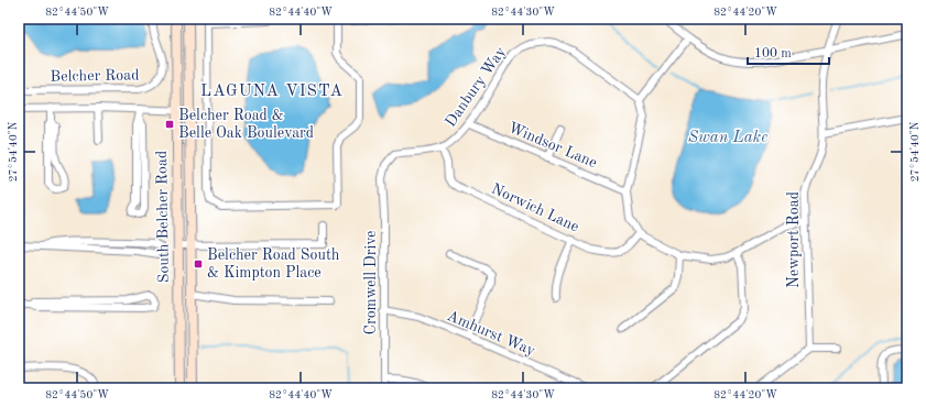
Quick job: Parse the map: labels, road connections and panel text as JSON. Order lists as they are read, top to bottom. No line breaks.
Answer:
{"streets":{"main road":["South Belcher Road"],"street":["Belcher Road","Danbury Way","Windsor Lane","Norwich Lane","Newport Road","Cromwell Drive","Amhurst Way"]},"crossings":[["Danbury Way","Windsor Lane"],["Danbury Way","Norwich Lane"],["Danbury Way","Cromwell Drive"],["Cromwell Drive","Amhurst Way"]],"districts":["LAGUNA VISTA"],"water":["Swan Lake"],"places":{"transit":["Belcher Road & Belle Oak Boulevard","Belcher Road South & Kimpton Place"]},"scale_bar":"100 m","coordinates":["82°44'50\"W","82°44'40\"W","82°44'30\"W","82°44'20\"W","27°54'40\"N"]}
